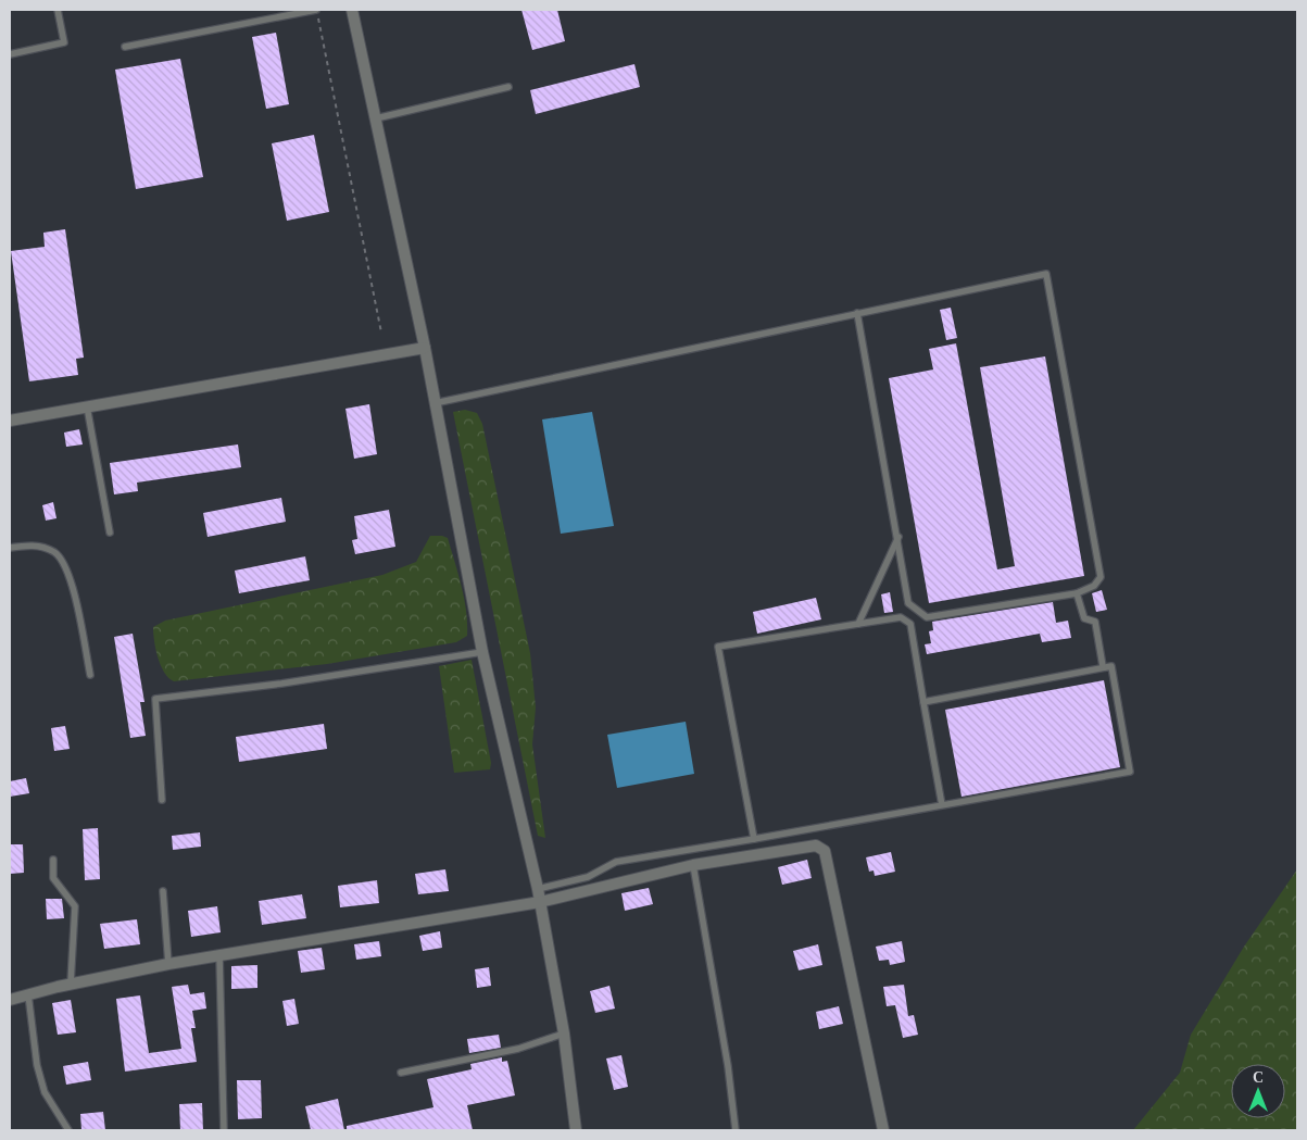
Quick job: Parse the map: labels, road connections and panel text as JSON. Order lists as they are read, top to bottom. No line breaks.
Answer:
{"north":"top"}
